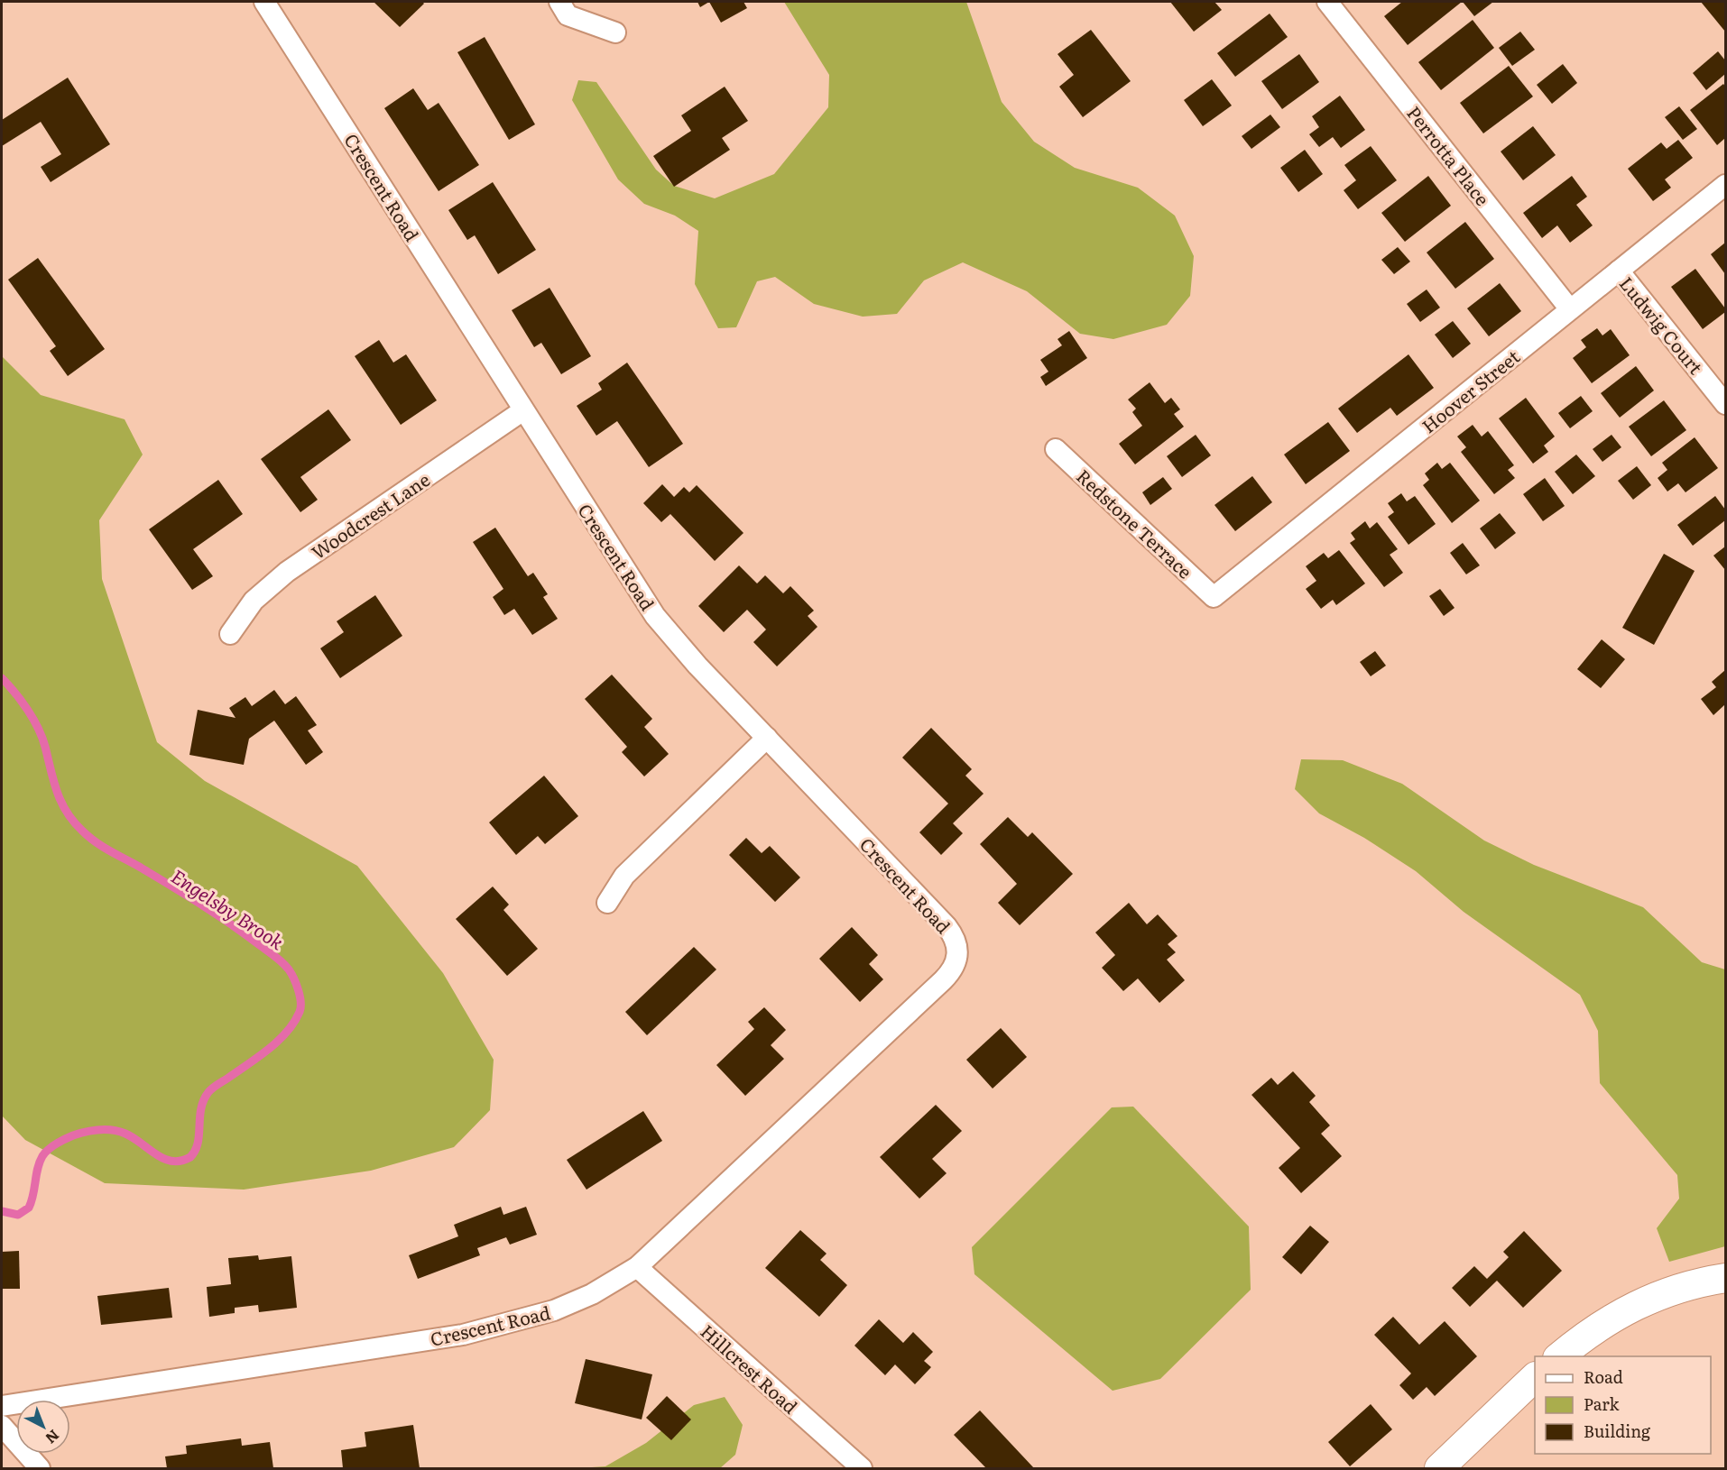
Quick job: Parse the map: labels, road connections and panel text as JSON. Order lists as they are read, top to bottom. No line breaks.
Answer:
{"streets":{"street":["Perrotta Place","Crescent Road","Ludwig Court","Hoover Street","Woodcrest Lane","Redstone Terrace","Hillcrest Road"]},"crossings":[["Perrotta Place","Hoover Street"],["Crescent Road","Woodcrest Lane"],["Crescent Road","Hillcrest Road"],["Ludwig Court","Hoover Street"],["Hoover Street","Redstone Terrace"]],"water":["Engelsby Brook"],"legend":["Road","Park","Building"],"north":"bottom right"}
